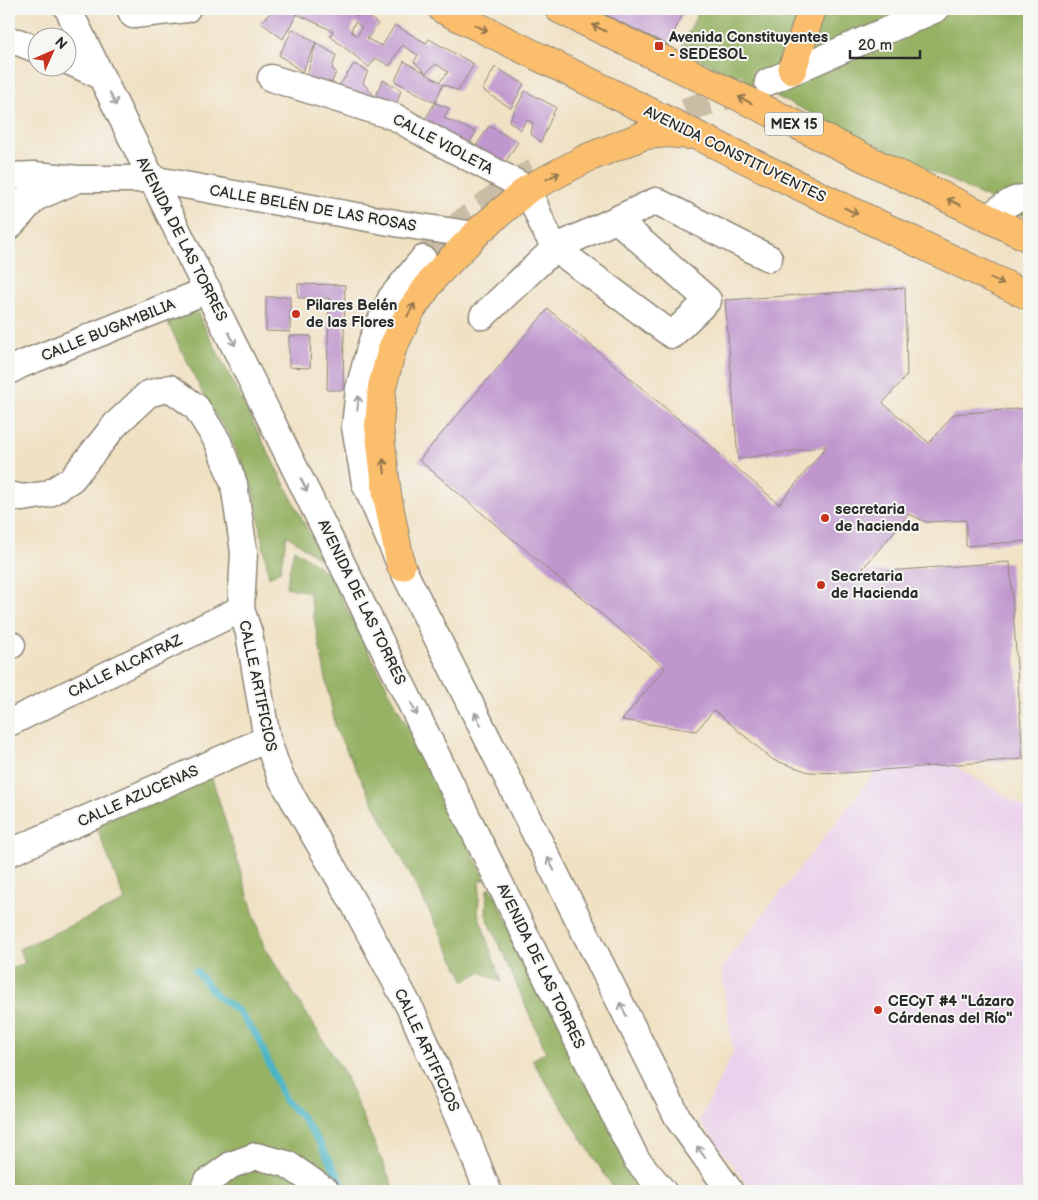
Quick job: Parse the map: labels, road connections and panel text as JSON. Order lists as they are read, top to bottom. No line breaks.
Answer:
{"streets":{"highway":["MEX 15","AVENIDA CONSTITUYENTES"],"street":["CALLE VIOLETA","CALLE BELÉN DE LAS ROSAS","AVENIDA DE LAS TORRES","CALLE BUGAMBILIA","CALLE ALCATRAZ","CALLE ARTIFICIOS","CALLE AZUCENAS"]},"crossings":[["CALLE BELÉN DE LAS ROSAS","AVENIDA DE LAS TORRES"],["AVENIDA DE LAS TORRES","CALLE BUGAMBILIA"],["CALLE ALCATRAZ","CALLE ARTIFICIOS"],["CALLE ARTIFICIOS","CALLE AZUCENAS"]],"places":{"transit":["Avenida Constituyentes - SEDESOL"],"other":["Pilares Belén de las Flores","secretaria de hacienda","Secretaria de Hacienda","CECyT #4 \"Lázaro Cárdenas del Río\""]},"scale_bar":"20 m","north":"top right"}
